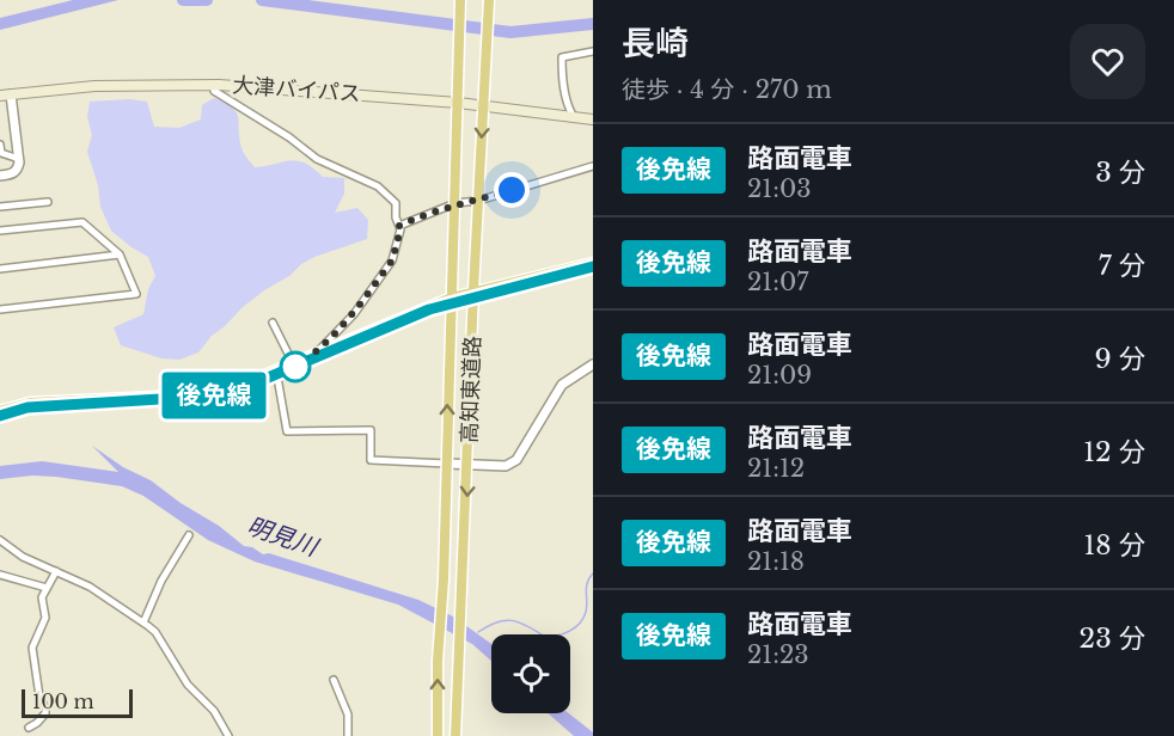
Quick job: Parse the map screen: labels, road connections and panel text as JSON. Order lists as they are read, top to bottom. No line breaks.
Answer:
{"streets":{"highway":["高知東道路"],"main road":["大津バイパス"]},"crossings":[["大津バイパス","高知東道路"]],"water":["明見川"],"lines":["tram line 後免線"],"scale_bar":"100 m","page":{"on_map":"後免線","heading":["長崎","徒歩 · 4 分 · 270 m"],"list":[{"mark":"後免線","name":"路面電車","note":"21:03","value":"3 分"},{"mark":"後免線","name":"路面電車","note":"21:07","value":"7 分"},{"mark":"後免線","name":"路面電車","note":"21:09","value":"9 分"},{"mark":"後免線","name":"路面電車","note":"21:12","value":"12 分"},{"mark":"後免線","name":"路面電車","note":"21:18","value":"18 分"},{"mark":"後免線","name":"路面電車","note":"21:23","value":"23 分"}],"scale":"100 m"}}
